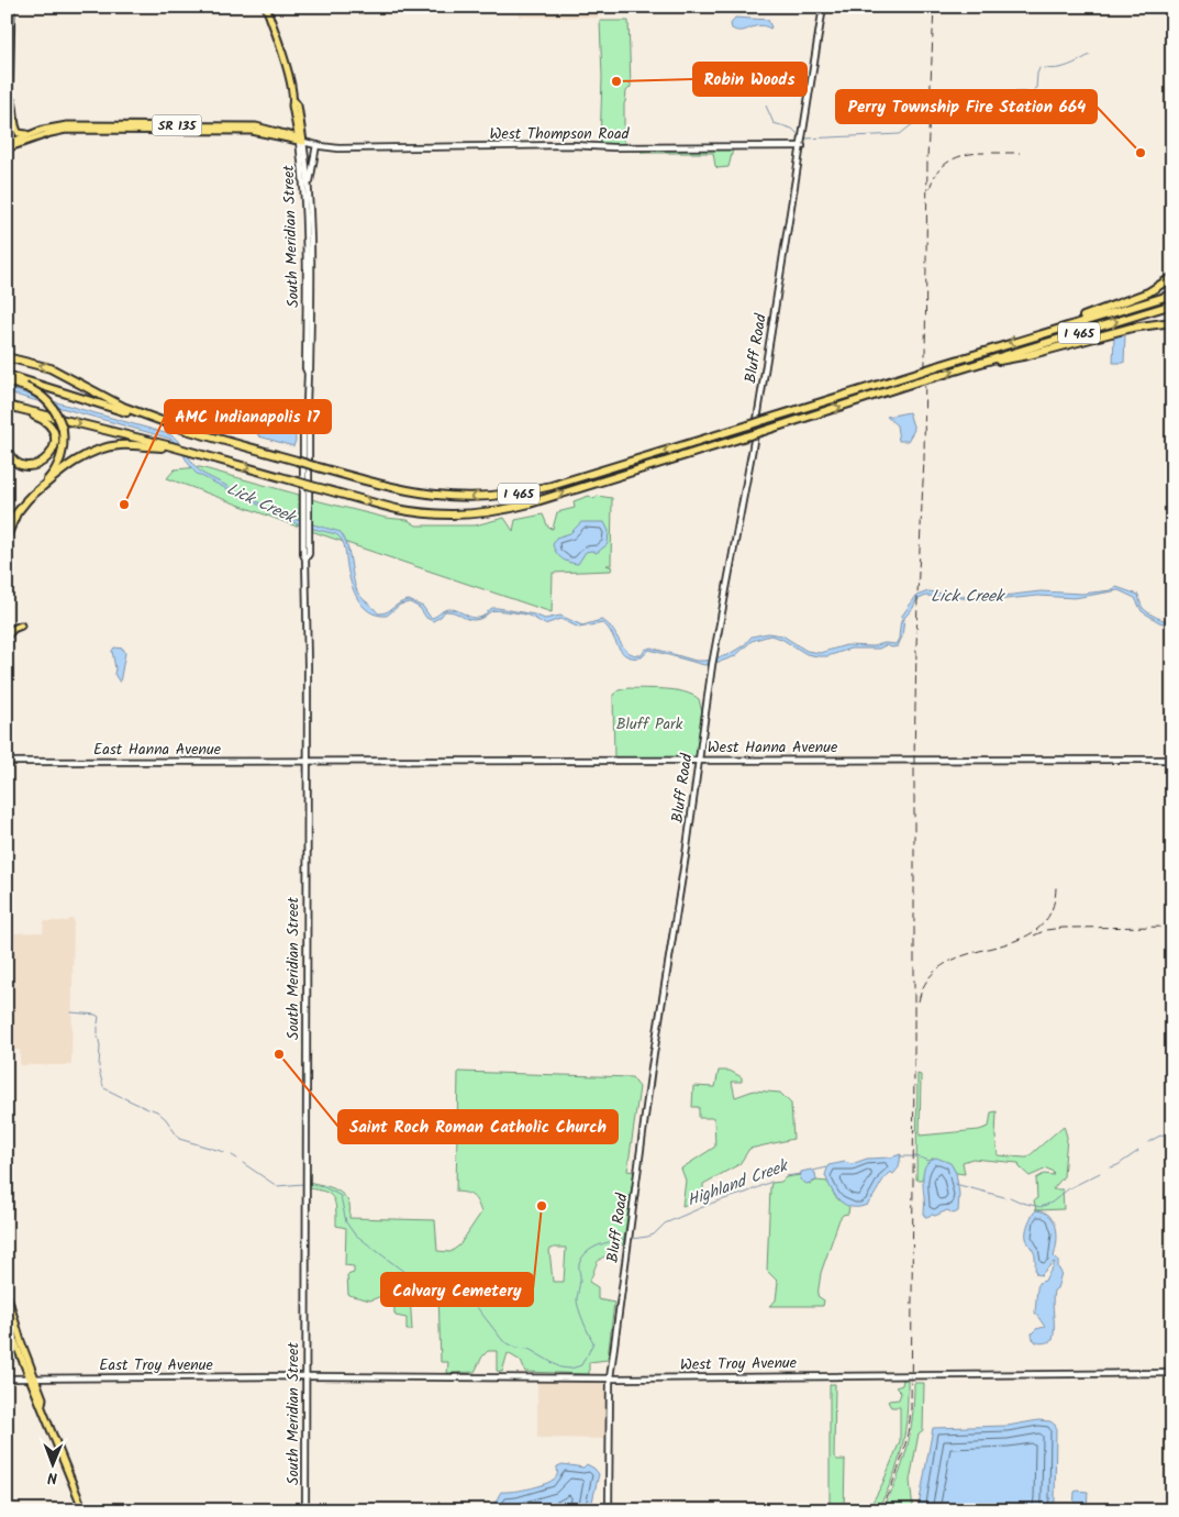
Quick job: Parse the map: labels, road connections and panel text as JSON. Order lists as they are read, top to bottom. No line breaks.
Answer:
{"streets":{"highway":["I 465"],"main road":["SR 135","West Thompson Road","South Meridian Street","Bluff Road","West Hanna Avenue","East Hanna Avenue","West Troy Avenue","East Troy Avenue"]},"crossings":[["SR 135","West Thompson Road"],["SR 135","South Meridian Street"],["West Thompson Road","South Meridian Street"],["West Thompson Road","Bluff Road"],["South Meridian Street","West Hanna Avenue"],["South Meridian Street","East Hanna Avenue"],["South Meridian Street","West Troy Avenue"],["South Meridian Street","East Troy Avenue"],["Bluff Road","West Hanna Avenue"],["Bluff Road","West Troy Avenue"],["West Hanna Avenue","East Hanna Avenue"],["West Troy Avenue","East Troy Avenue"]],"water":["Lick Creek","Highland Creek"],"parks":["Bluff Park"],"places":["Robin Woods","Perry Township Fire Station 664","AMC Indianapolis 17","Saint Roch Roman Catholic Church","Calvary Cemetery"],"north":"bottom"}
